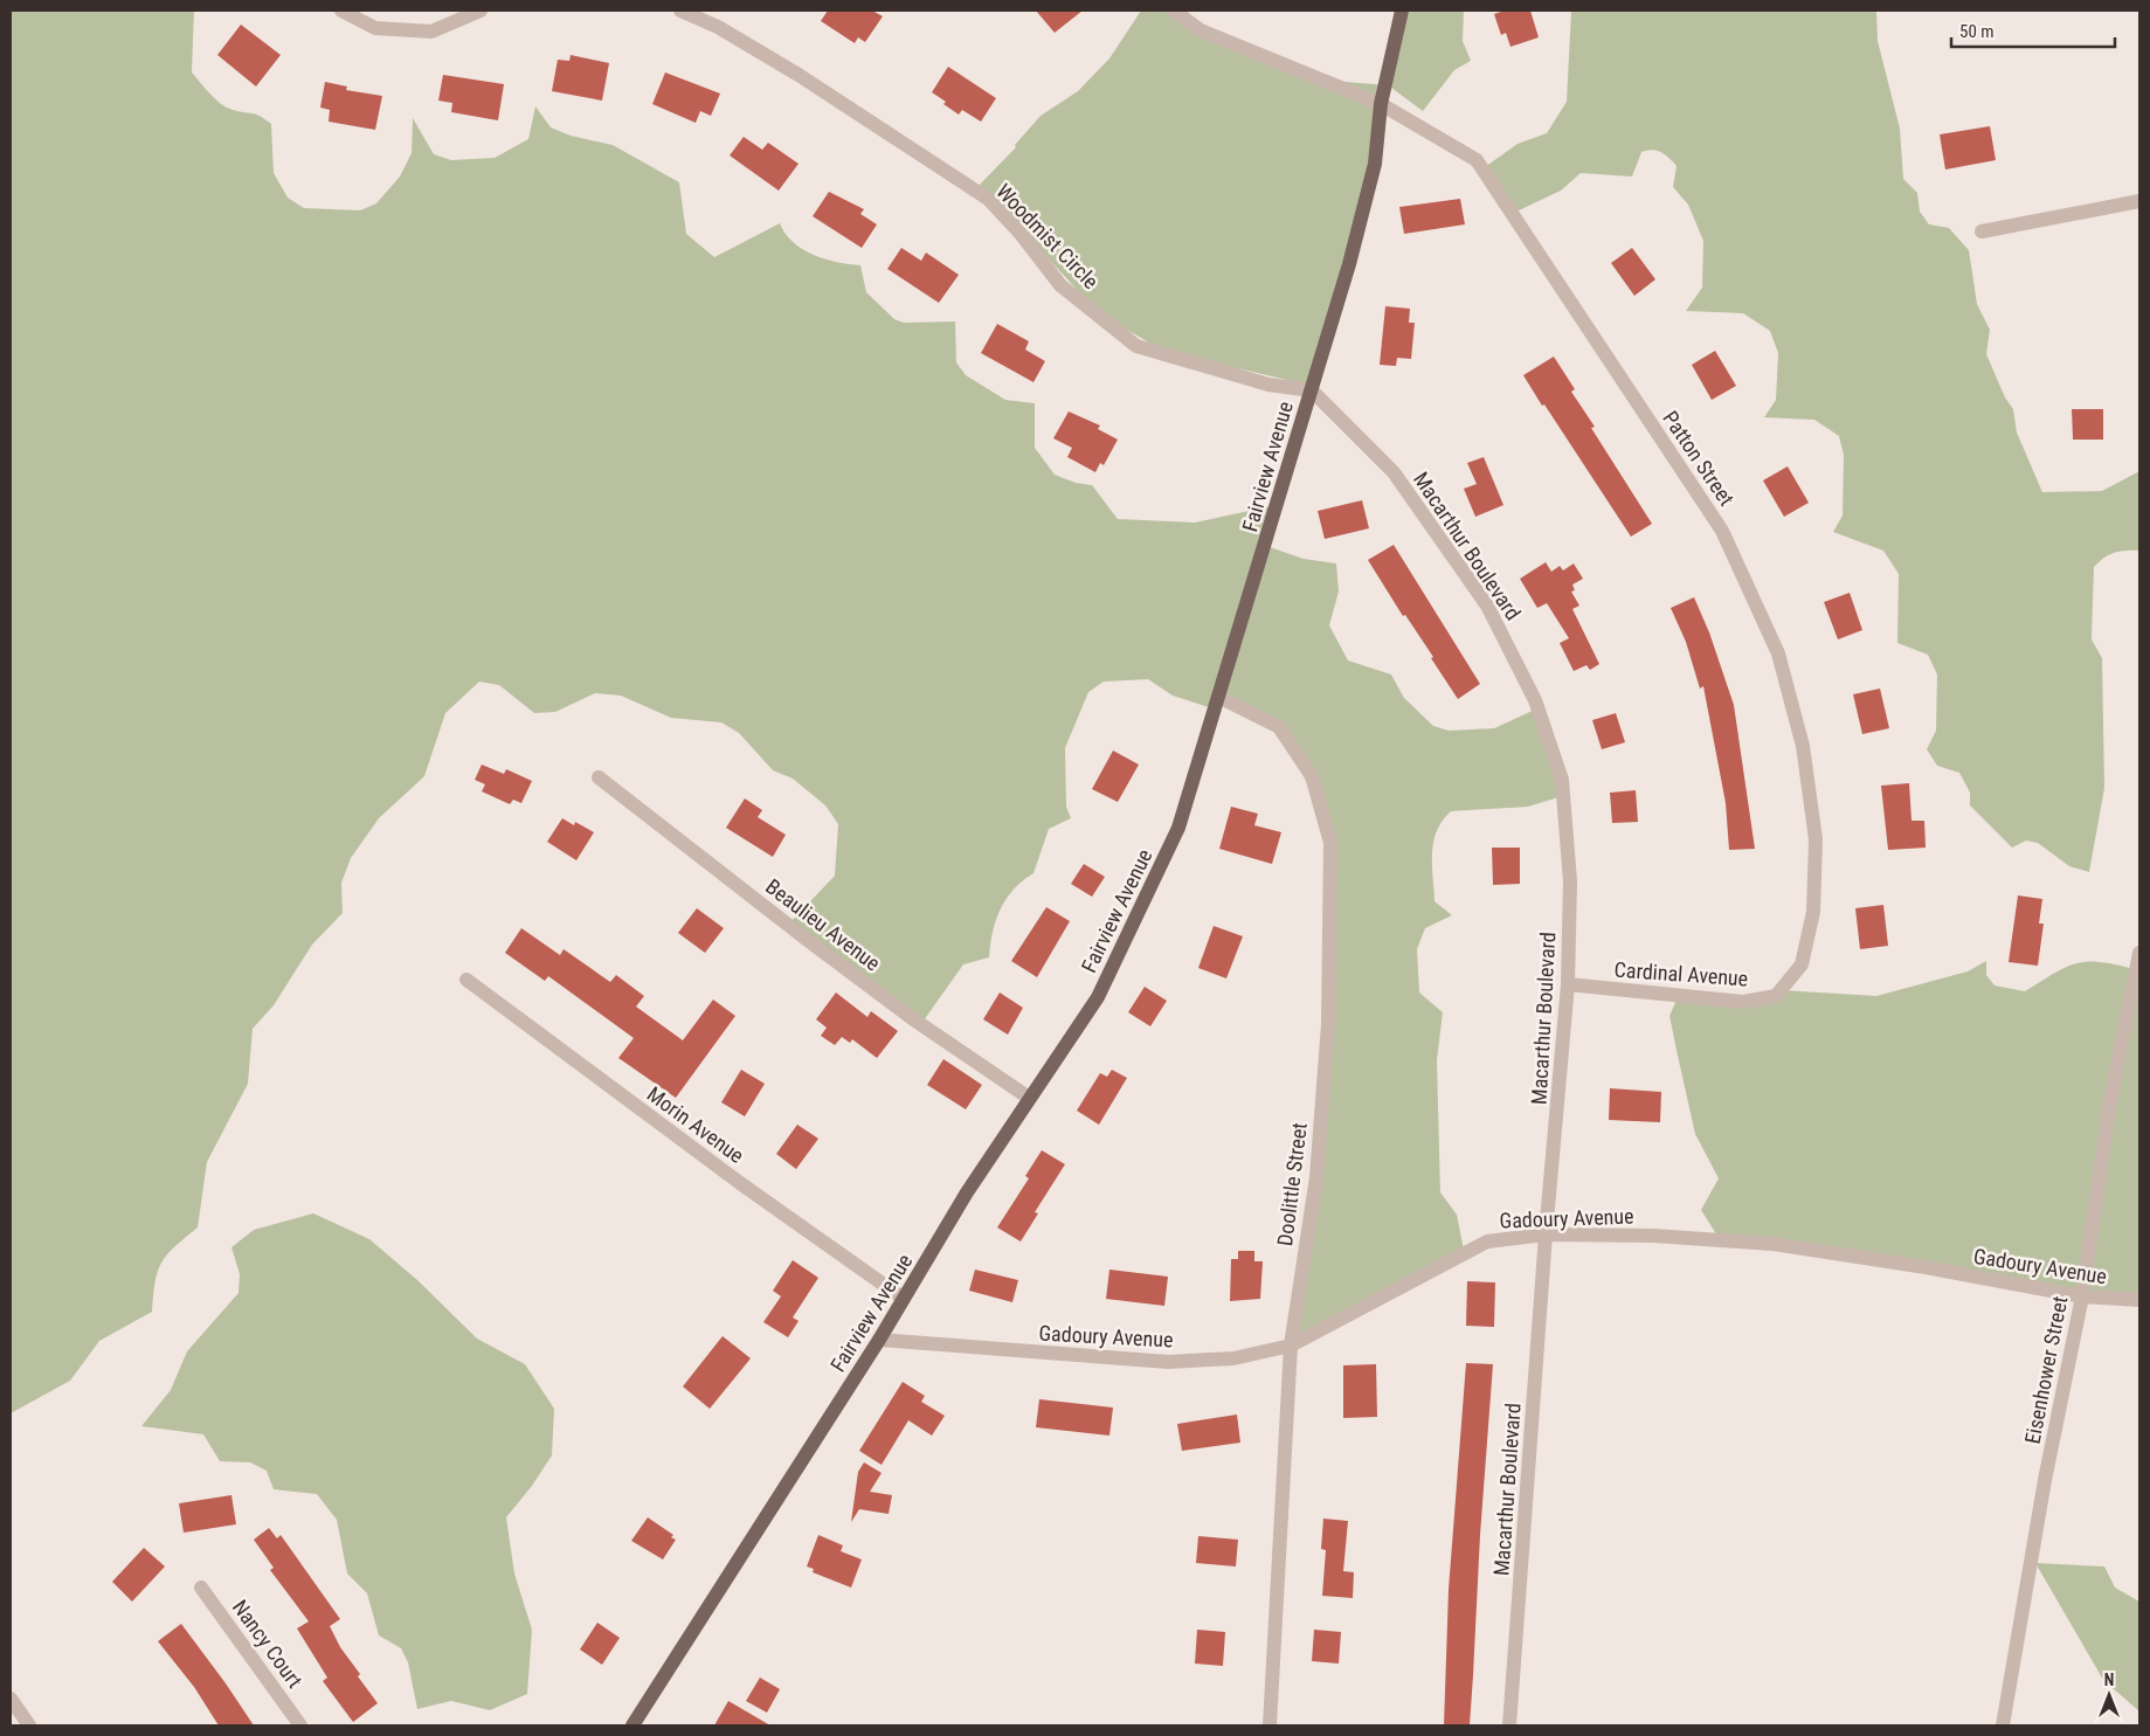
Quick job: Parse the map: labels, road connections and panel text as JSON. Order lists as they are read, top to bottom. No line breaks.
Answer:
{"streets":{"main road":["Fairview Avenue"],"street":["Woodmist Circle","Patton Street","Macarthur Boulevard","Beaulieu Avenue","Cardinal Avenue","Morin Avenue","Doolittle Street","Gadoury Avenue","Eisenhower Street","Nancy Court"]},"crossings":[["Woodmist Circle","Fairview Avenue"],["Woodmist Circle","Macarthur Boulevard"],["Patton Street","Fairview Avenue"],["Patton Street","Cardinal Avenue"],["Fairview Avenue","Macarthur Boulevard"],["Fairview Avenue","Beaulieu Avenue"],["Fairview Avenue","Morin Avenue"],["Fairview Avenue","Doolittle Street"],["Fairview Avenue","Gadoury Avenue"],["Macarthur Boulevard","Cardinal Avenue"],["Macarthur Boulevard","Gadoury Avenue"],["Doolittle Street","Gadoury Avenue"],["Gadoury Avenue","Eisenhower Street"]],"scale_bar":"50 m","north":"top"}
